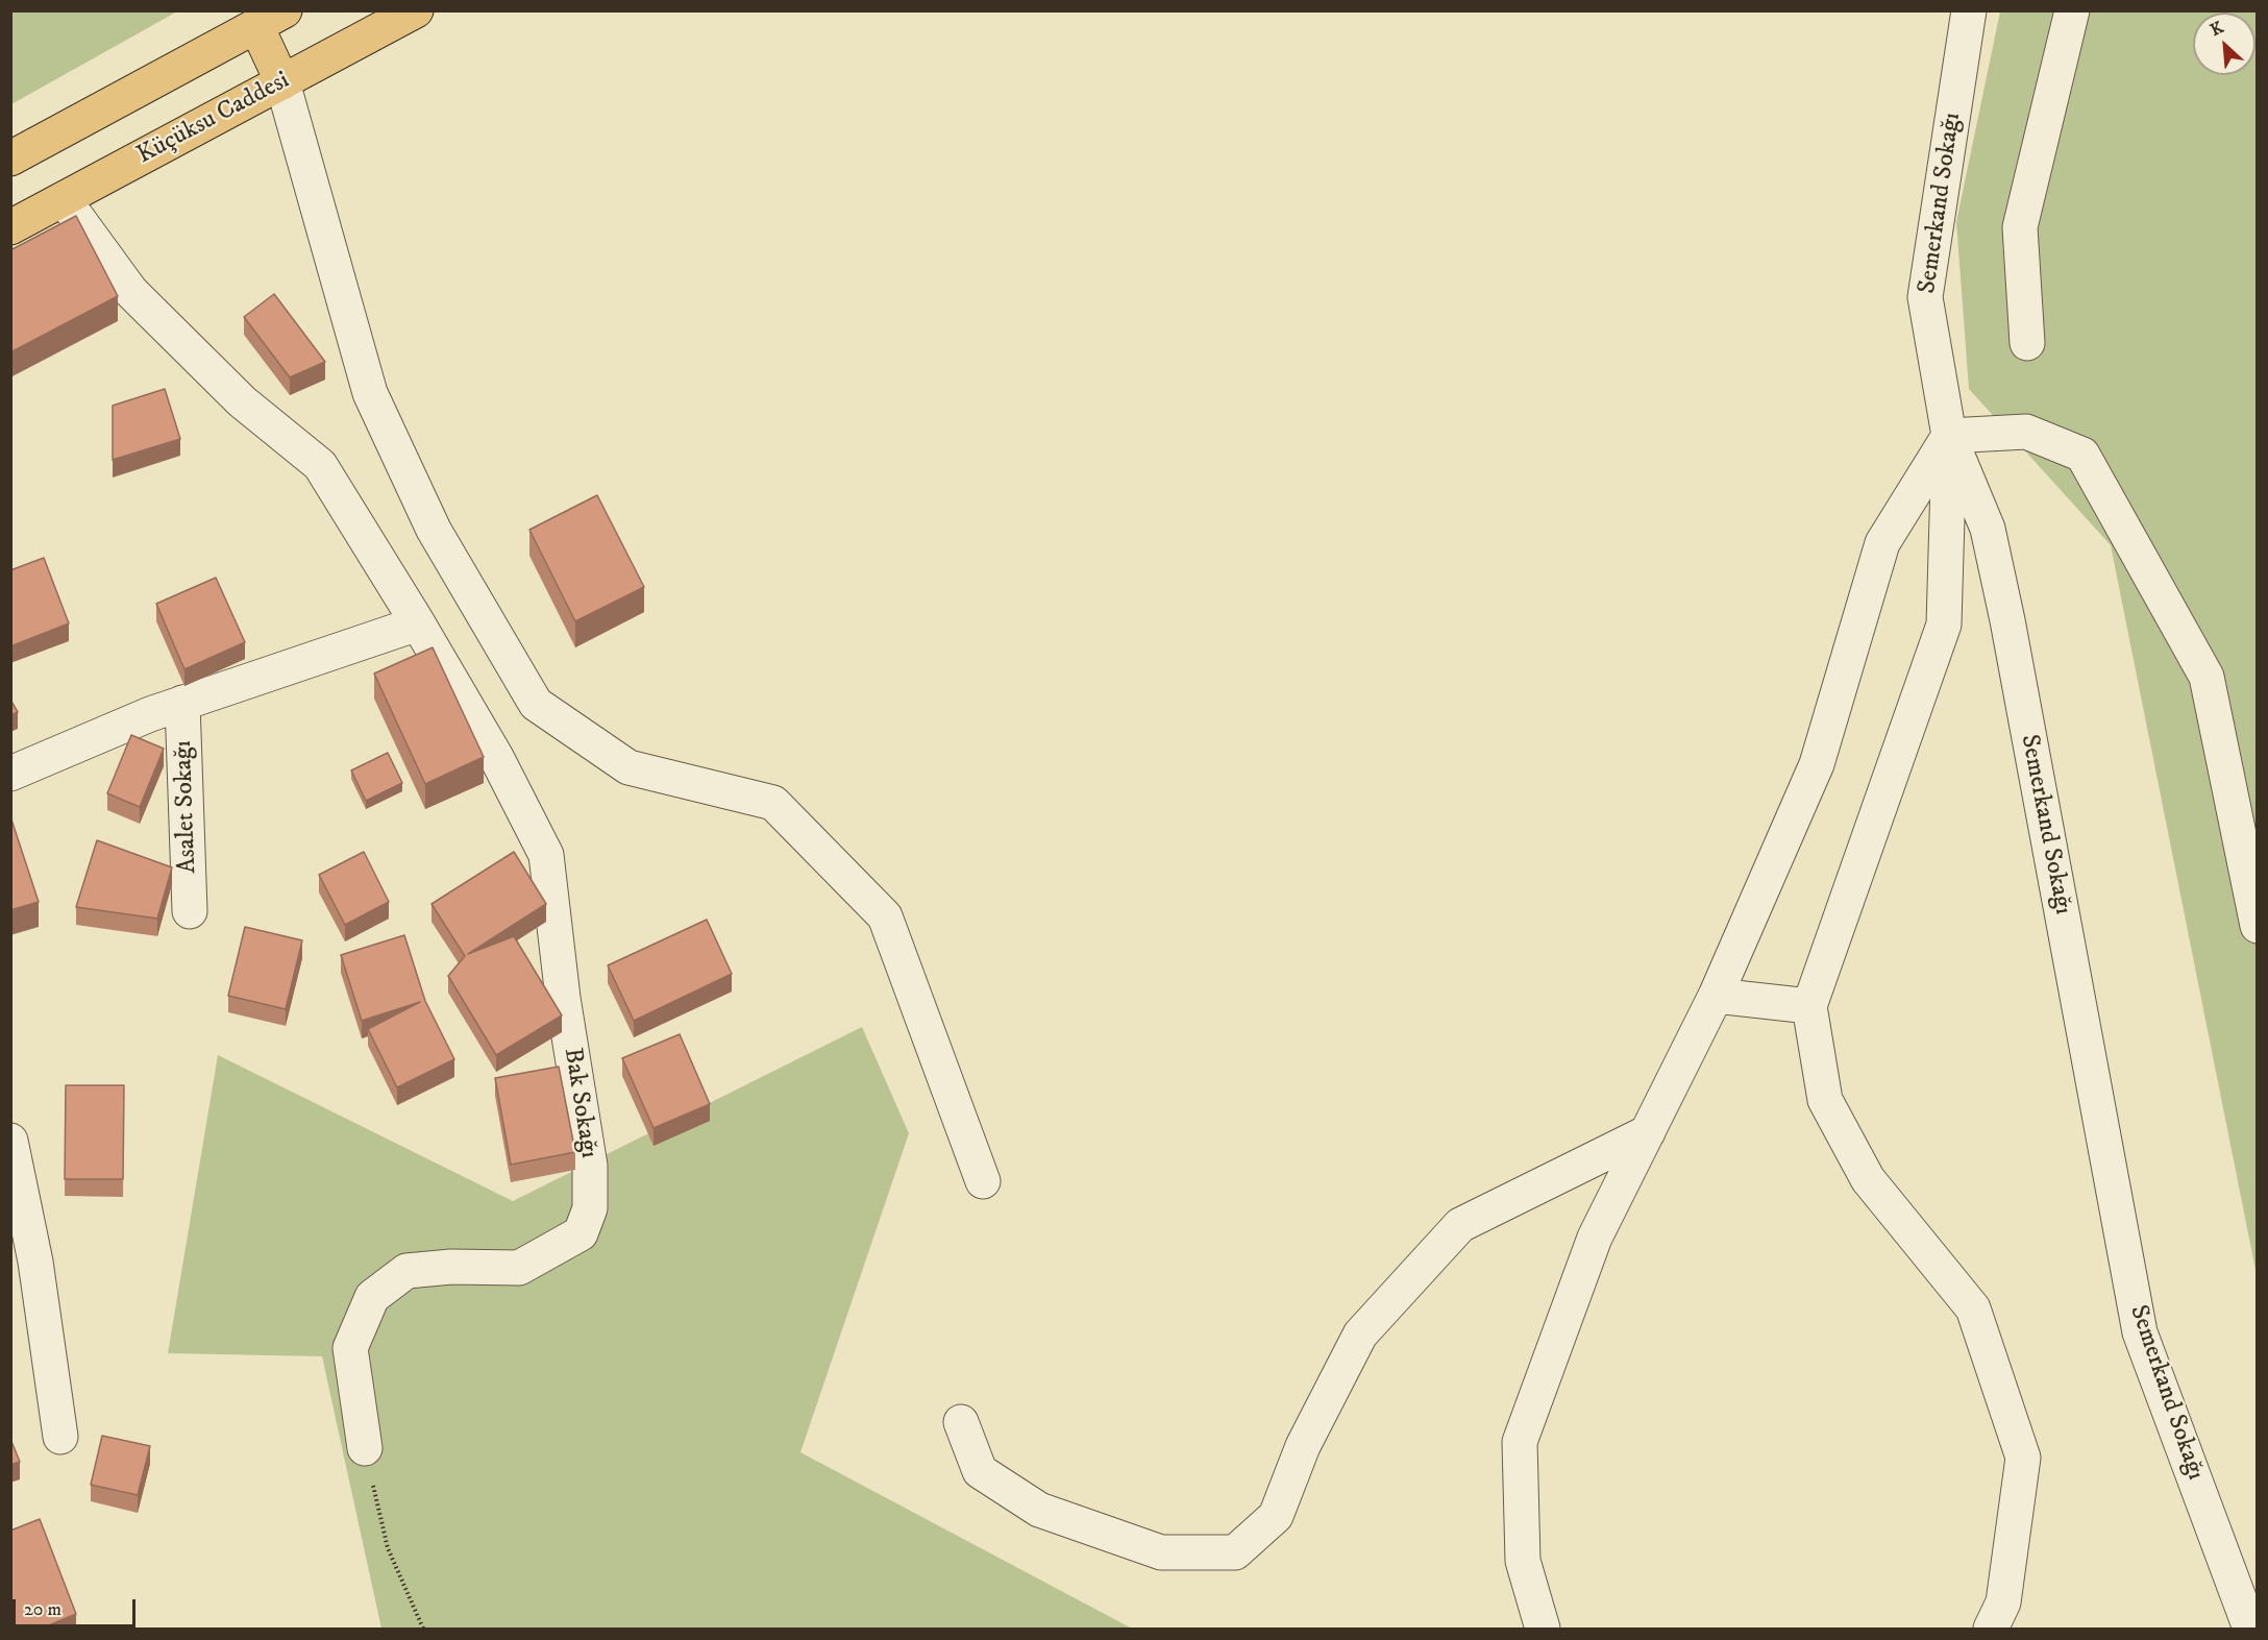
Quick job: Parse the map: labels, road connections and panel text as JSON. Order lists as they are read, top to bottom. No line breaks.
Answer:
{"streets":{"main road":["Küçüksu Caddesi"],"street":["Semerkand Sokağı","Asalet Sokağı","Bak Sokağı"]},"crossings":[["Küçüksu Caddesi","Bak Sokağı"]],"scale_bar":"20 m","north":"top left"}
